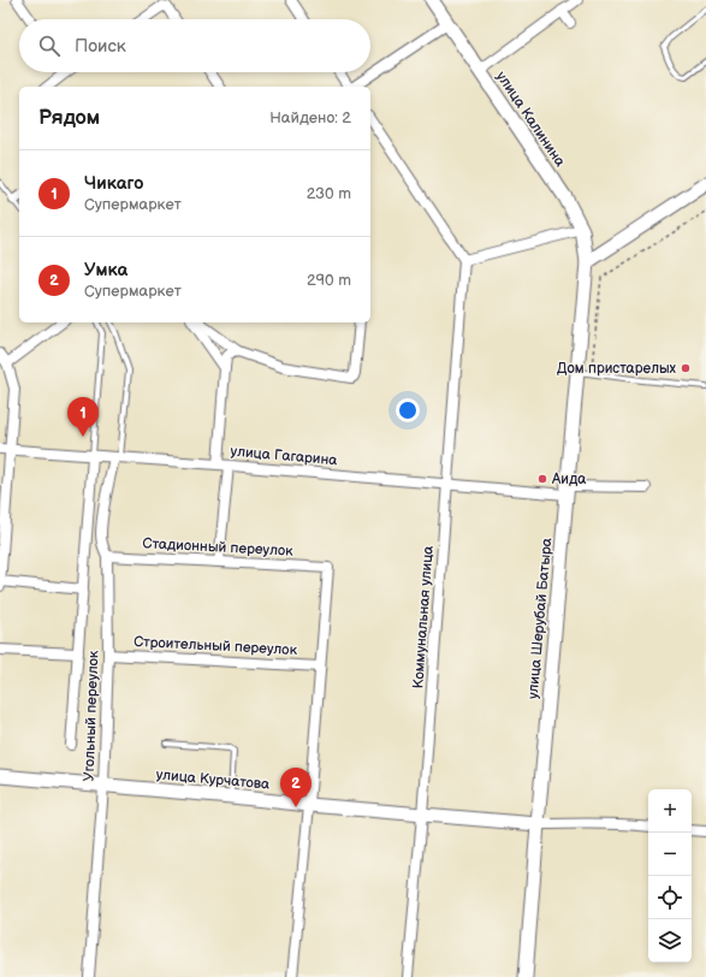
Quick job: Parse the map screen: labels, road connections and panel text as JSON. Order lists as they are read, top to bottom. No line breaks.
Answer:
{"streets":{"street":["улица Калинина","улица Гагарина","Стадионный переулок","Коммунальная улица","улица Шерубай Батыра","Строительный переулок","Угольный переулок","улица Курчатова"]},"crossings":[["улица Калинина","улица Шерубай Батыра"],["улица Гагарина","Коммунальная улица"],["улица Гагарина","улица Шерубай Батыра"],["улица Гагарина","Угольный переулок"],["Стадионный переулок","Строительный переулок"],["Стадионный переулок","Угольный переулок"],["Коммунальная улица","улица Курчатова"],["улица Шерубай Батыра","улица Курчатова"],["Строительный переулок","Угольный переулок"],["Угольный переулок","улица Курчатова"]],"places":["Дом пристарелых","Аида"],"page":{"search":"Поиск","heading":["Рядом","Найдено: 2"],"list":[{"mark":"1","name":"Чикаго","note":"Супермаркет","value":"230 m"},{"mark":"2","name":"Умка","note":"Супермаркет","value":"290 m"}],"pins":["1","2"],"map_buttons":["+","−"]}}
